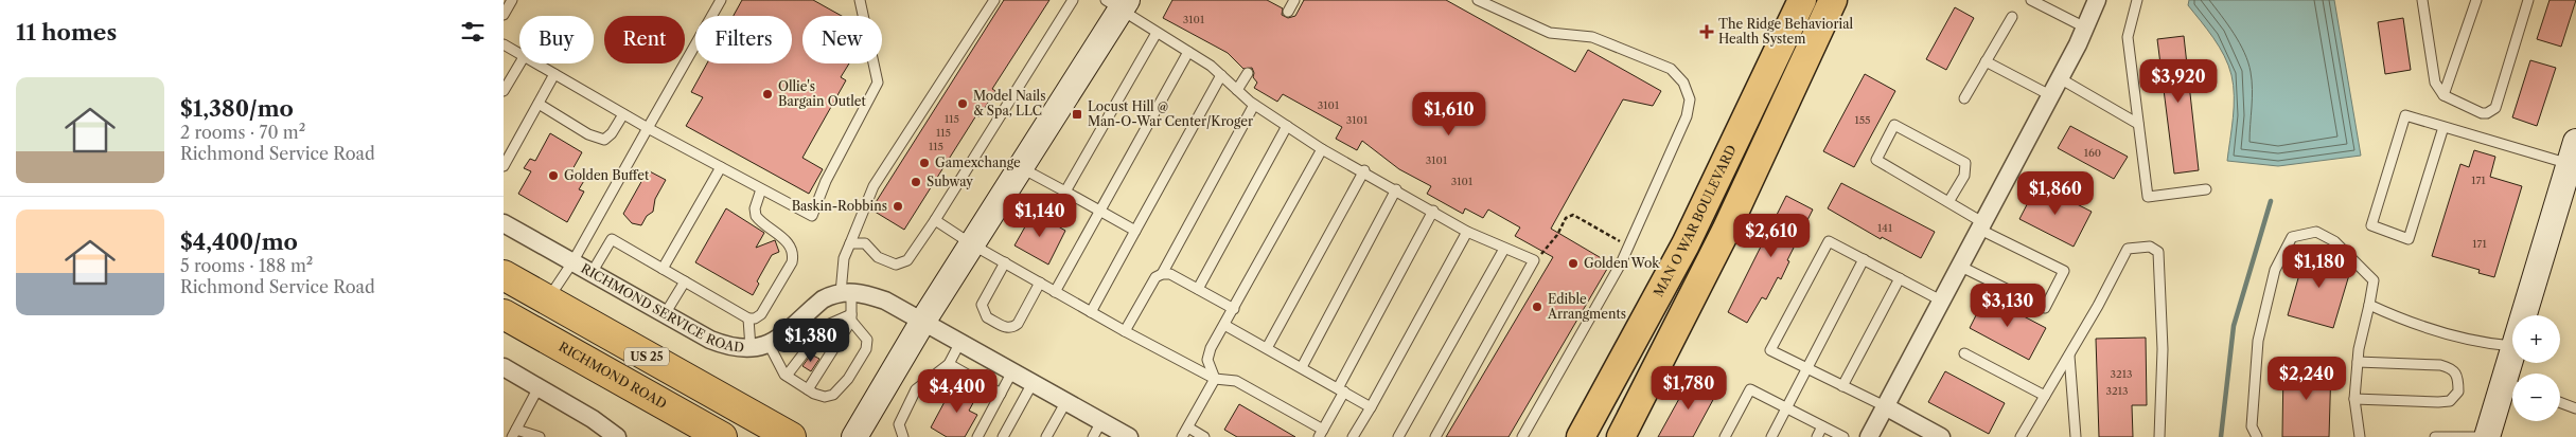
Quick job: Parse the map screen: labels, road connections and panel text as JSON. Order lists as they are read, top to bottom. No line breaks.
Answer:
{"streets":{"highway":["US 25","RICHMOND ROAD"],"main road":["MAN O WAR BOULEVARD"],"street":["RICHMOND SERVICE ROAD"]},"places":{"health":["The Ridge Behaviorial Health System"],"other":["Ollie's Bargain Outlet","Model Nails & Spa, LLC","Gamexchange","Golden Buffet","Subway","Baskin-Robbins","Golden Wok","Edible Arrangments"],"transit":["Locust Hill @ Man-O-War Center/Kroger"]},"house_numbers":["3101","3101","115","3101","155","115","115","160","3101","171","3101","141","171","3213","3213"],"page":{"heading":"11 homes","chip":["Buy","Rent","Filters","New"],"price":["$3,920","$1,610","$1,860","$1,140","$2,610","$1,180","$3,130","$1,380","$2,240","$1,780","$4,400"],"list":[{"name":"$1,380/mo","note":"2 rooms · 70 m² · Richmond Service Road"},{"name":"$4,400/mo","note":"5 rooms · 188 m² · Richmond Service Road"}],"map_buttons":["+","−"]}}
